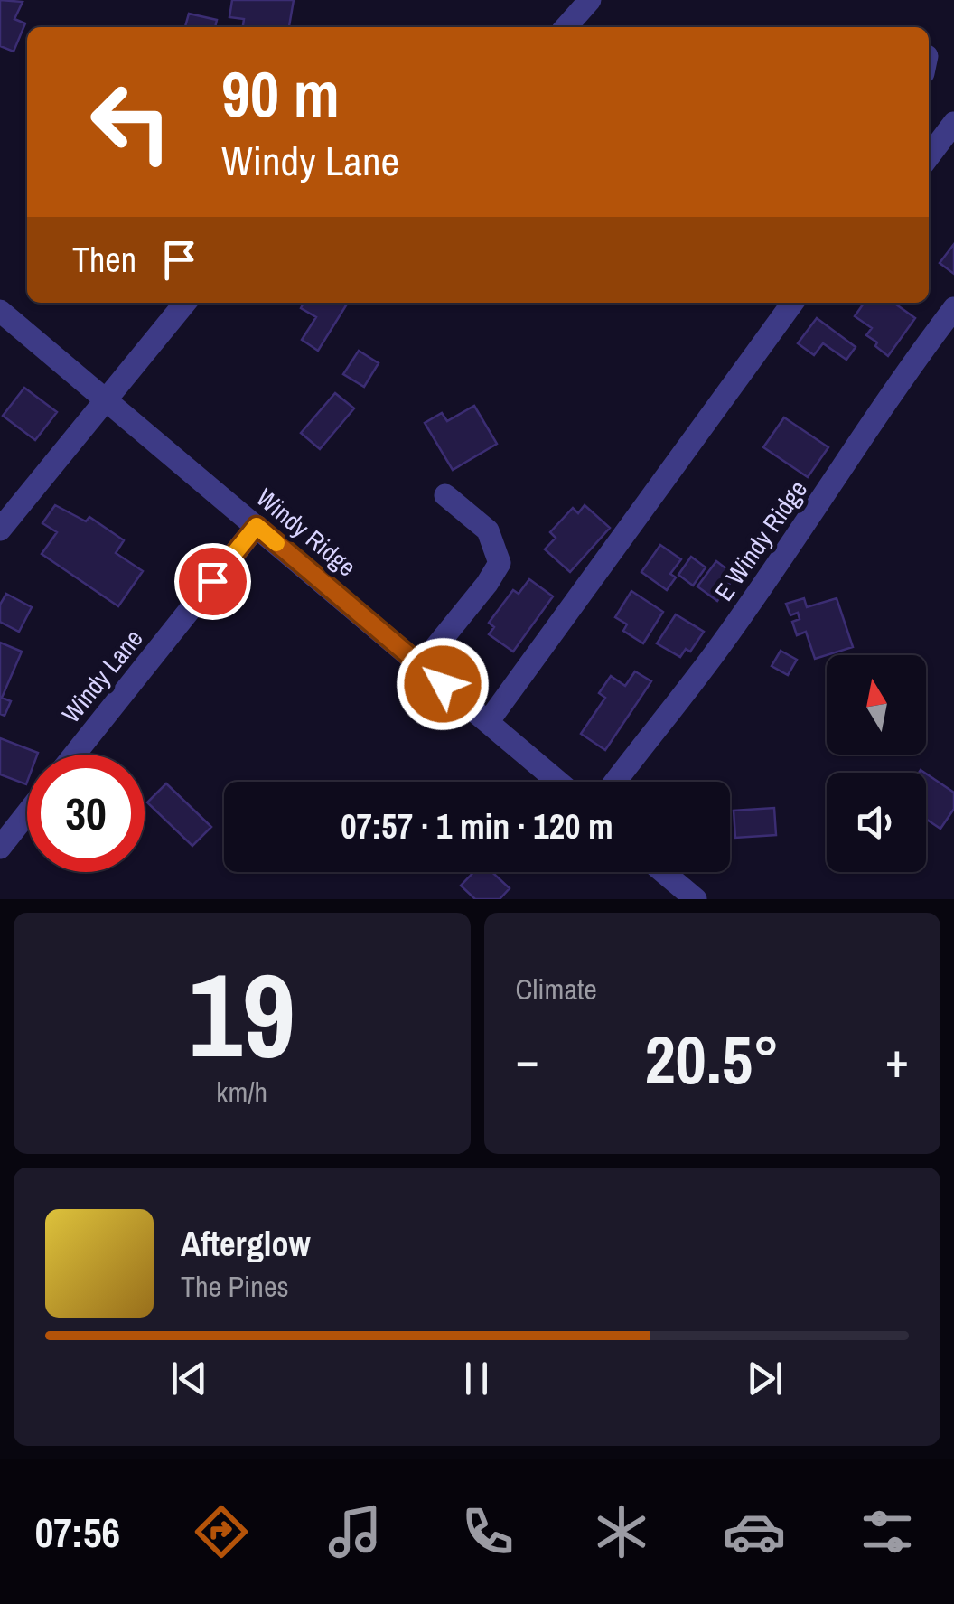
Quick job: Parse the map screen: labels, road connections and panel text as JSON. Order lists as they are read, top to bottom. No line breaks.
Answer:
{"streets":{"street":["Windy Ridge","E Windy Ridge","Windy Lane"]},"crossings":[["Windy Ridge","Windy Lane"]],"north":"top","page":{"turn":["90 m","Windy Lane"],"then":"Then","limit":"30","trip":"07:57 · 1 min · 120 m","tile":[["19","km/h"],"Climate"],"heat":["−","20.5°","+"],"song":["Afterglow","The Pines"],"tabs":"07:56"}}
